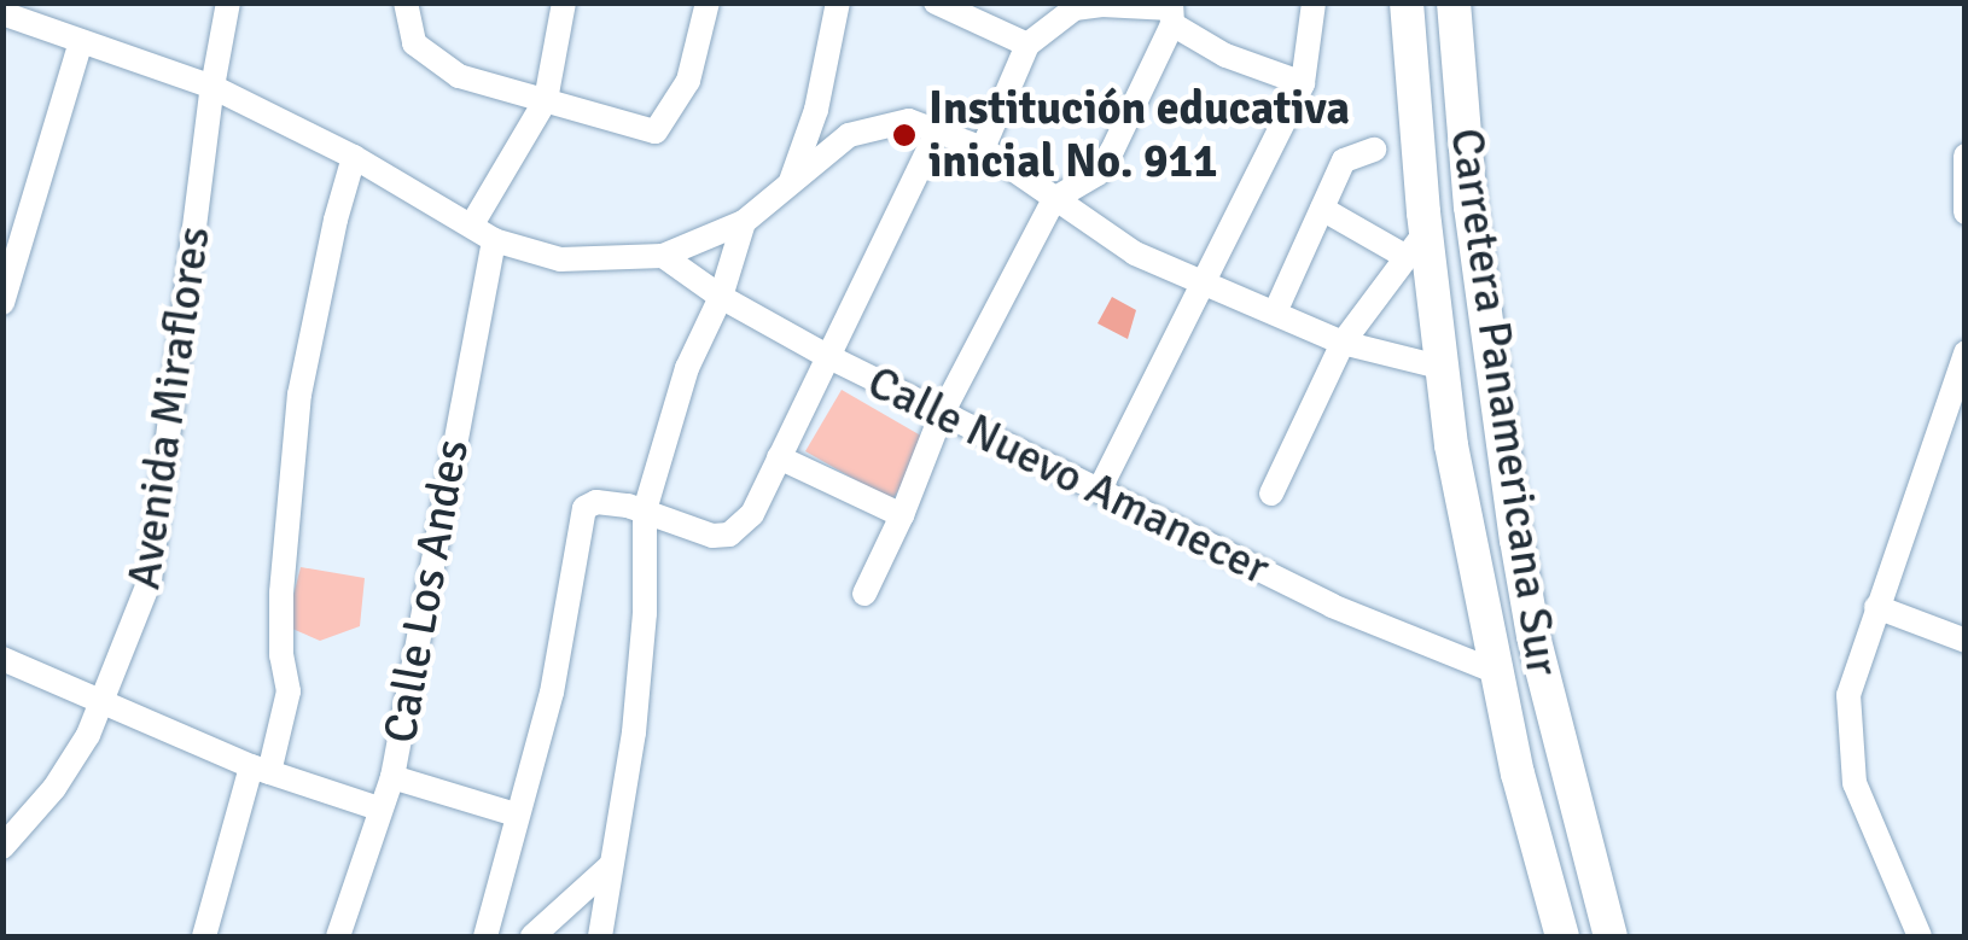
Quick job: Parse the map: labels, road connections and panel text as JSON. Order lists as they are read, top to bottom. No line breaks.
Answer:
{"streets":{"highway":["Carretera Panamericana Sur"],"street":["Avenida Miraflores","Calle Nuevo Amanecer","Calle Los Andes"]},"crossings":[["Carretera Panamericana Sur","Calle Nuevo Amanecer"]],"places":["Institución educativa inicial No. 911"]}
